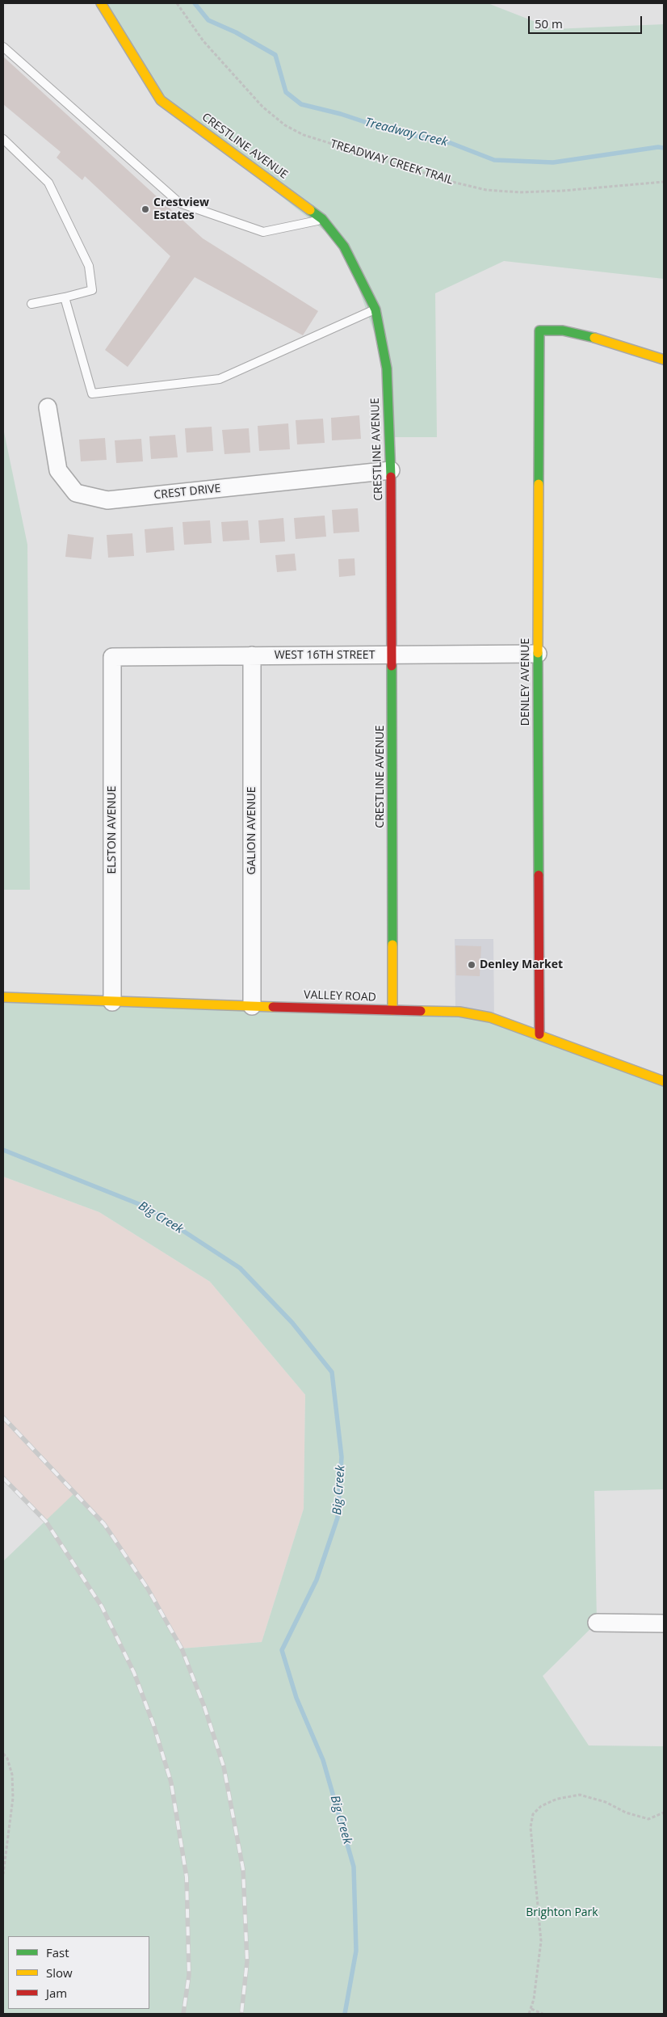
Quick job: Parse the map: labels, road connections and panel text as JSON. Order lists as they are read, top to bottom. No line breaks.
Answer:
{"streets":{"street":["CRESTLINE AVENUE","CREST DRIVE","WEST 16TH STREET","DENLEY AVENUE","ELSTON AVENUE","GALION AVENUE","VALLEY ROAD"],"path":["TREADWAY CREEK TRAIL"]},"crossings":[["CRESTLINE AVENUE","CREST DRIVE"],["CRESTLINE AVENUE","WEST 16TH STREET"],["CRESTLINE AVENUE","VALLEY ROAD"],["WEST 16TH STREET","DENLEY AVENUE"],["WEST 16TH STREET","ELSTON AVENUE"],["WEST 16TH STREET","GALION AVENUE"],["DENLEY AVENUE","VALLEY ROAD"],["ELSTON AVENUE","VALLEY ROAD"],["GALION AVENUE","VALLEY ROAD"]],"water":["Treadway Creek","Big Creek"],"parks":["Brighton Park"],"places":["Crestview Estates","Denley Market"],"legend":["Fast","Slow","Jam"],"scale_bar":"50 m"}
